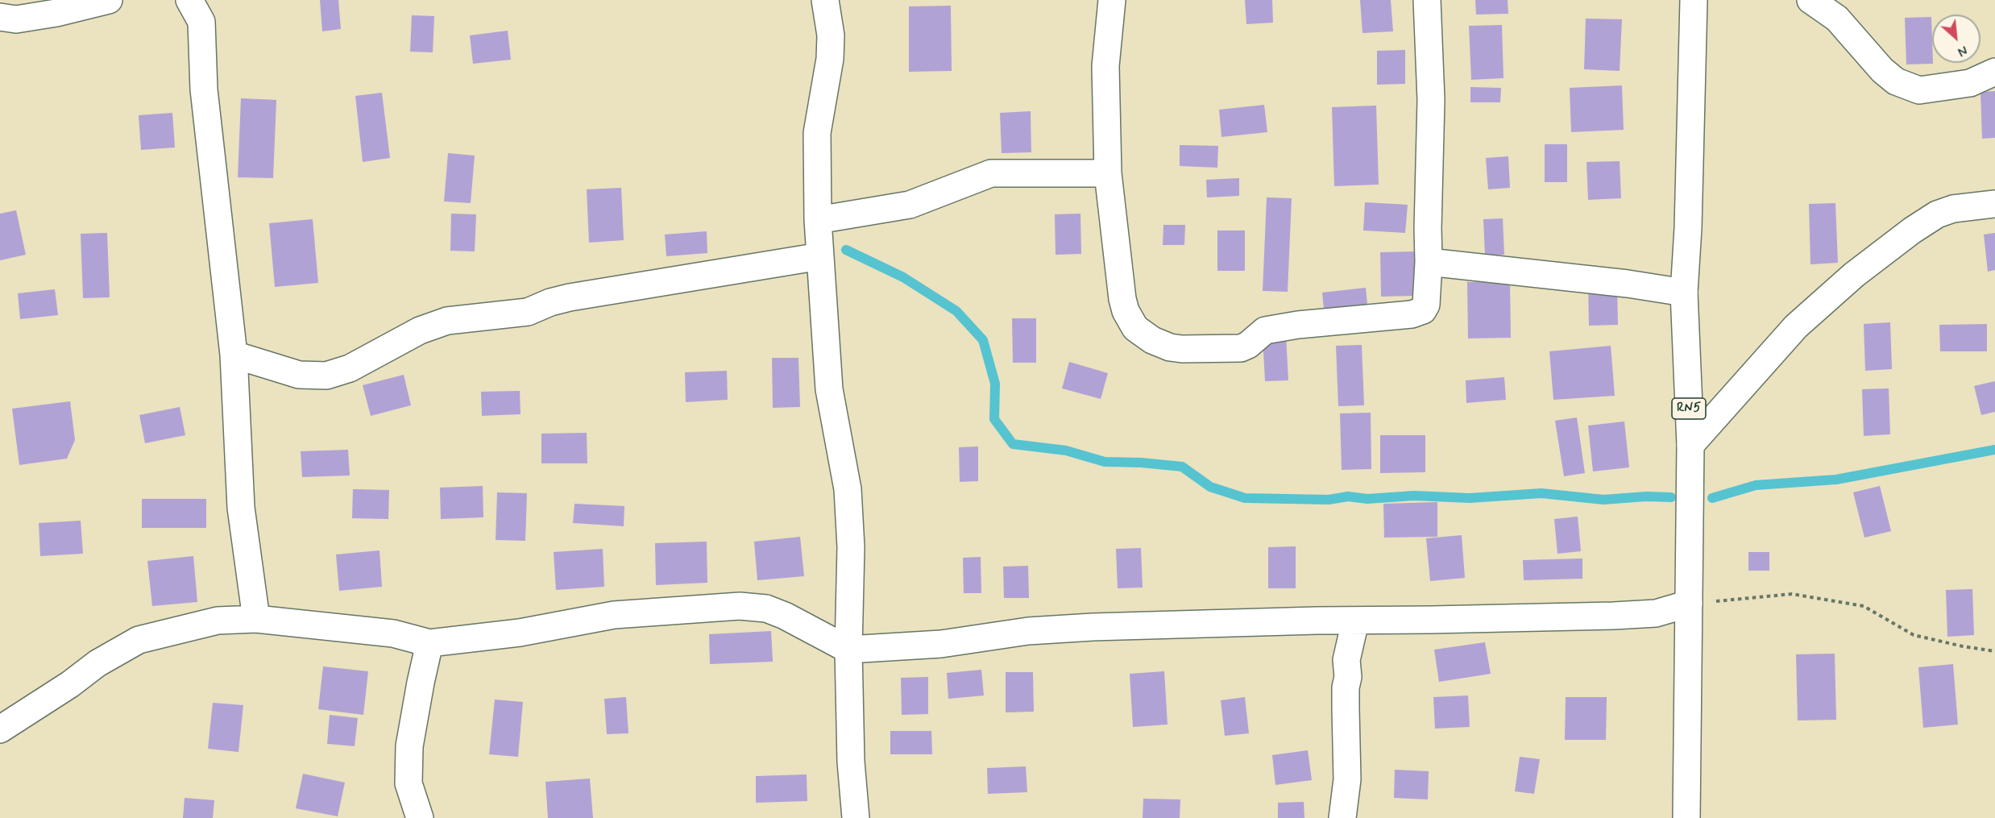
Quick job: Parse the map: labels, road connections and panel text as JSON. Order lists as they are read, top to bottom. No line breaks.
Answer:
{"streets":{"main road":["RN5"]},"north":"bottom right"}
